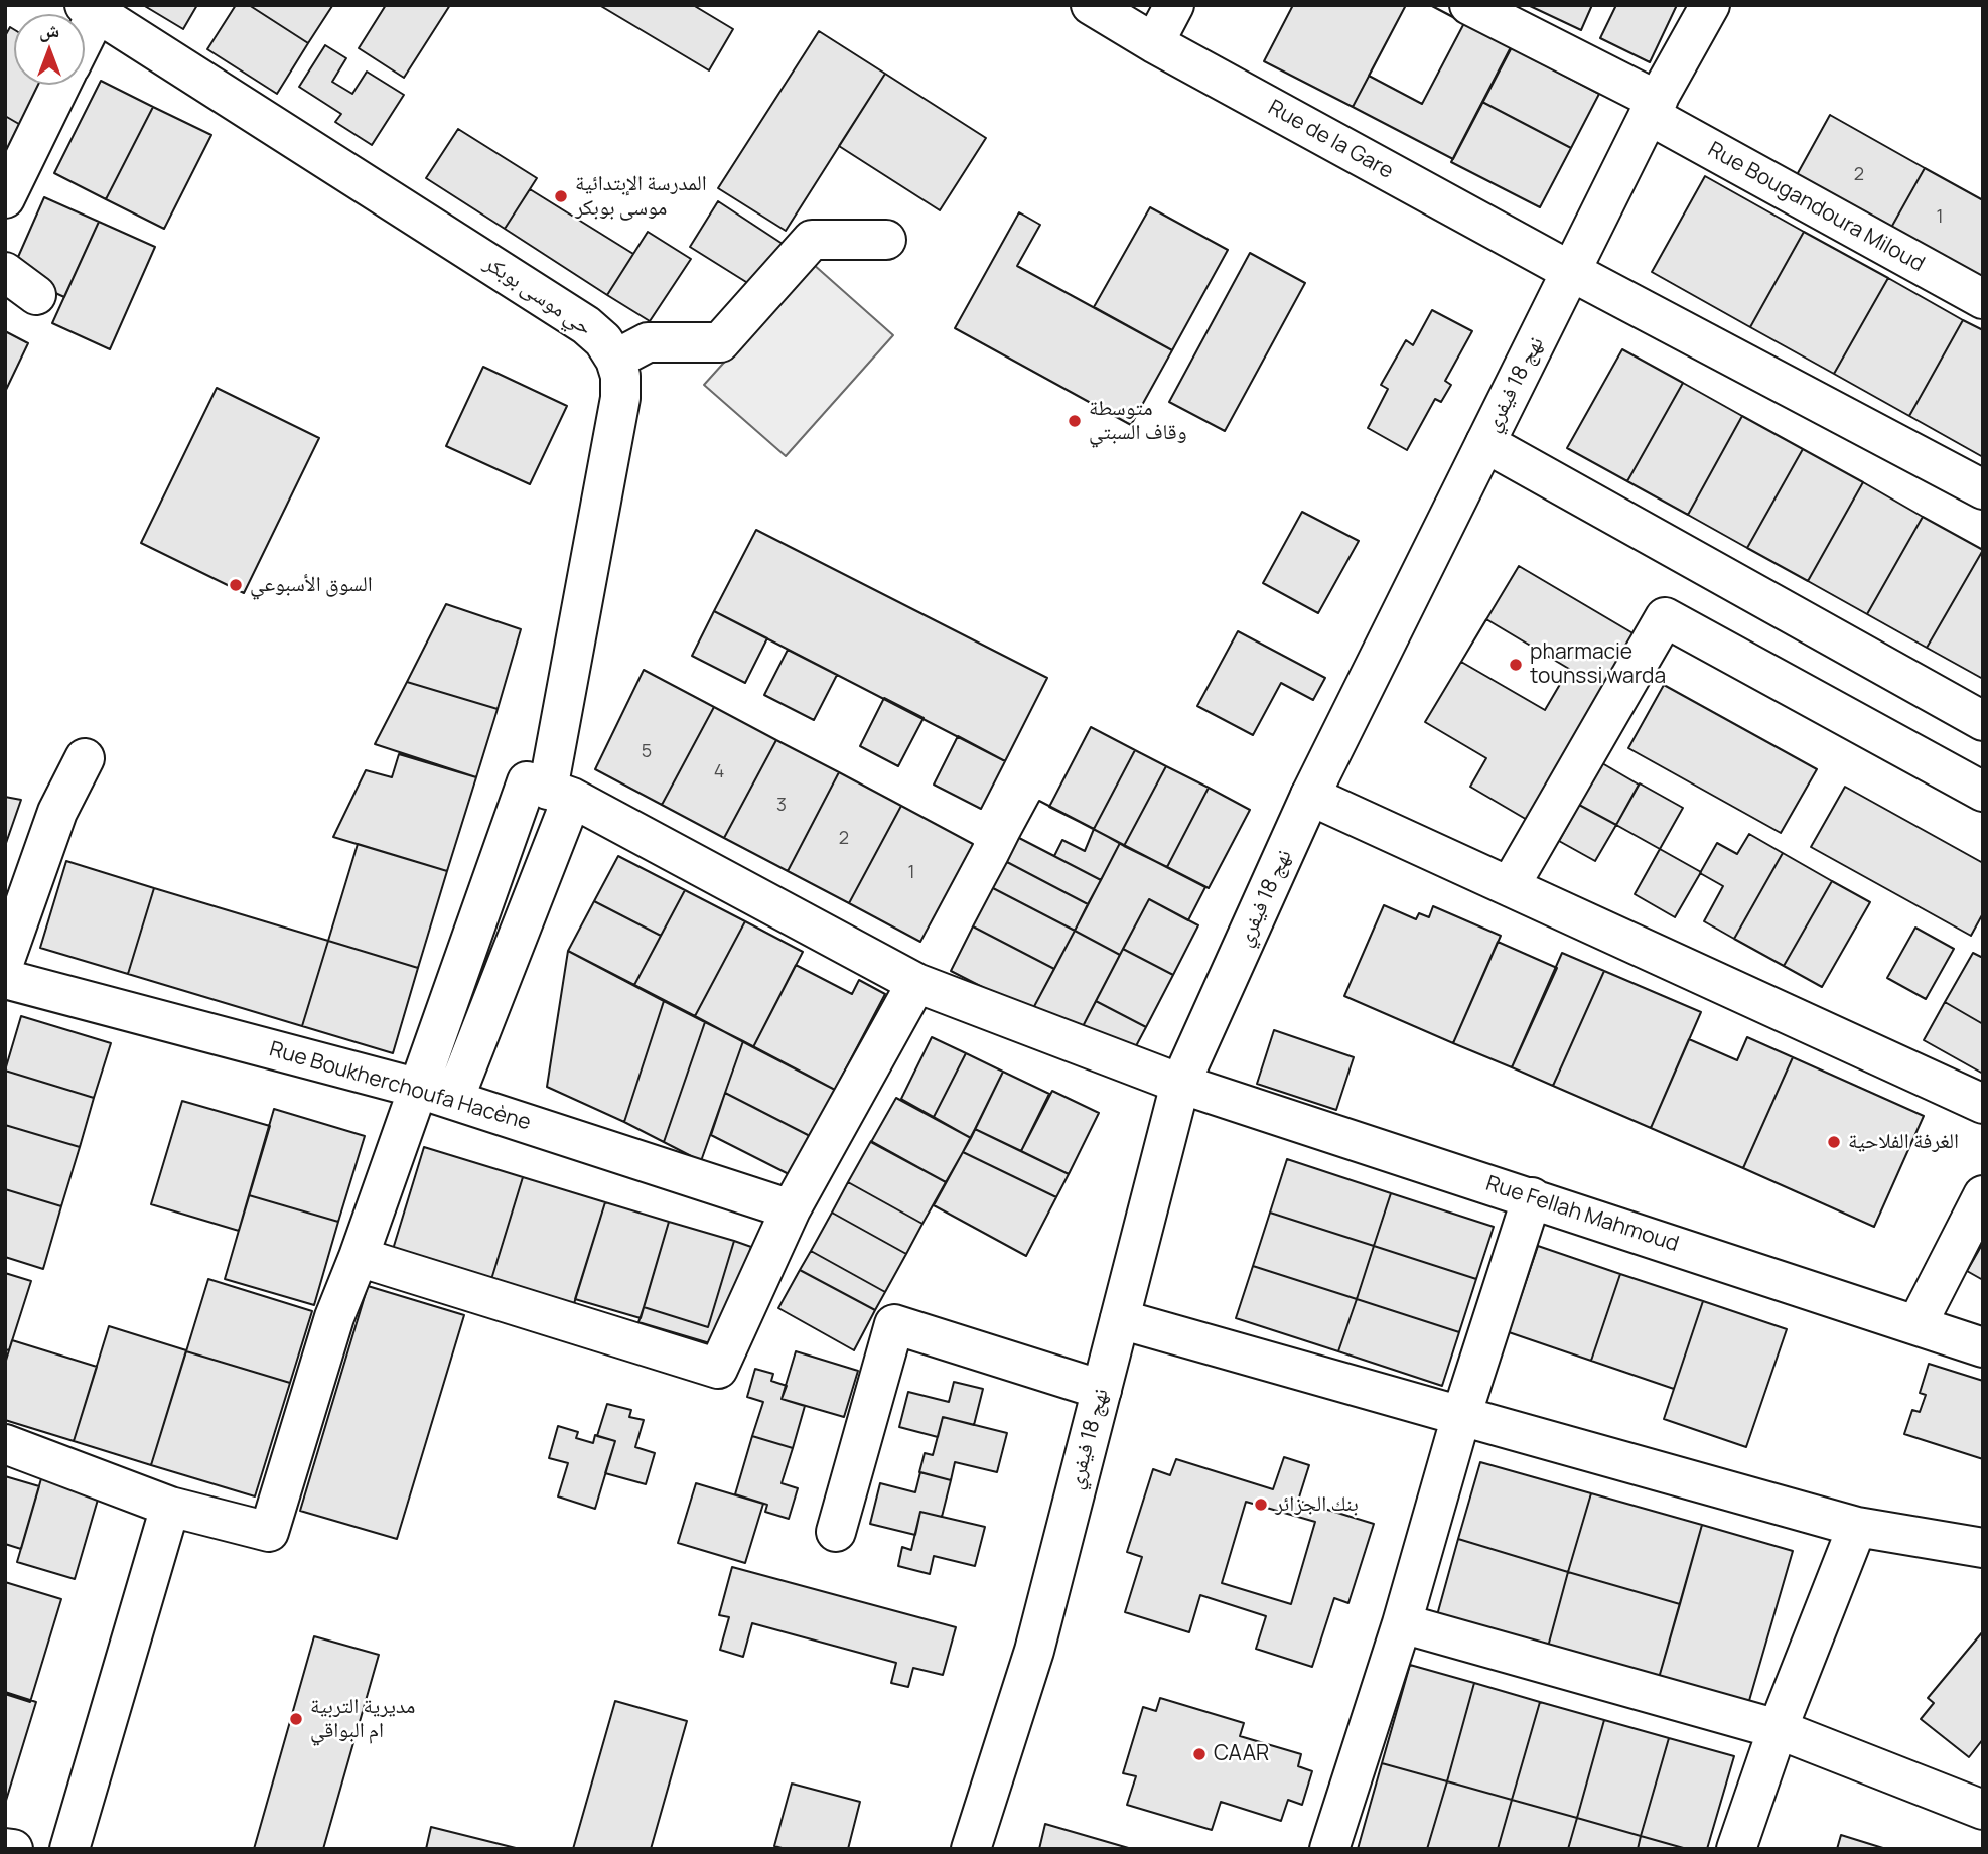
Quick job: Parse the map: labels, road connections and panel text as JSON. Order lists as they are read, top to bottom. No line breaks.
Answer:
{"streets":{"street":["Rue de la Gare","Rue Bougandoura Miloud","حي موسى بوبكر","نهج 18 فيفري","Rue Boukherchoufa Hacène","Rue Fellah Mahmoud"]},"crossings":[["Rue de la Gare","نهج 18 فيفري"],["Rue Bougandoura Miloud","نهج 18 فيفري"],["حي موسى بوبكر","Rue Fellah Mahmoud"],["نهج 18 فيفري","Rue Fellah Mahmoud"]],"places":["المدرسة الإبتدائية موسى بوبكر","متوسطة وقاف السبتي","السوق الأسبوعي","pharmacie tounssi warda","الغرفة الفلاحية","بنك الجزائر","مديرية التربية ام البواقي","CAAR"],"house_numbers":["2","1","5","4","3","2","1"],"north":"top"}
